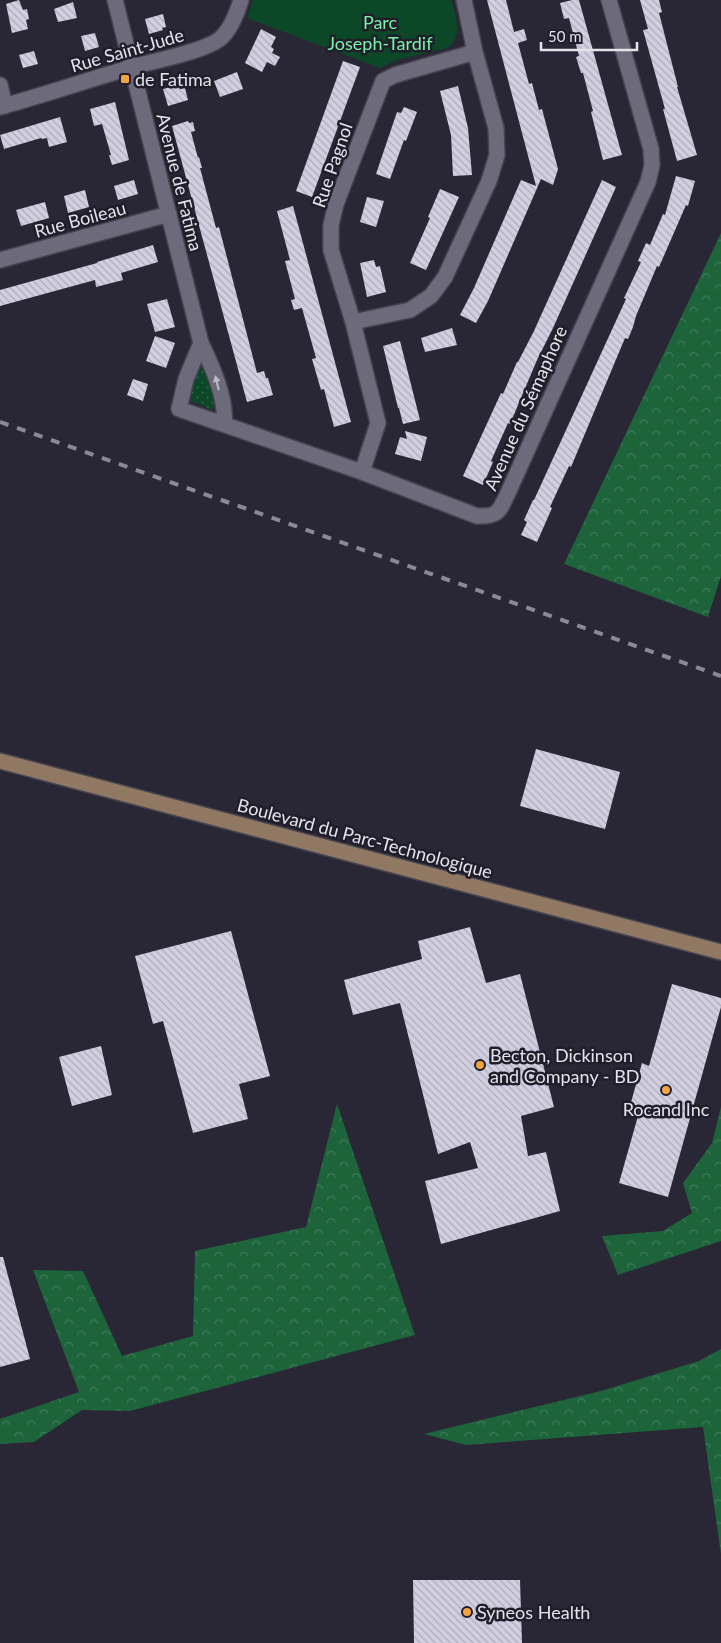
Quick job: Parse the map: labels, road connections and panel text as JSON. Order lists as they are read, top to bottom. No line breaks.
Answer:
{"streets":{"street":["Rue Saint-Jude","Rue Pagnol","Avenue de Fatima","Rue Boileau","Avenue du Sémaphore","Boulevard du Parc-Technologique"]},"crossings":[["Rue Saint-Jude","Avenue de Fatima"],["Rue Pagnol","Avenue du Sémaphore"],["Avenue de Fatima","Rue Boileau"],["Avenue de Fatima","Avenue du Sémaphore"]],"parks":["Parc Joseph-Tardif"],"places":{"transit":["de Fatima"],"other":["Becton, Dickinson and Company - BD","Rocand Inc","Syneos Health"]},"scale_bar":"50 m"}
